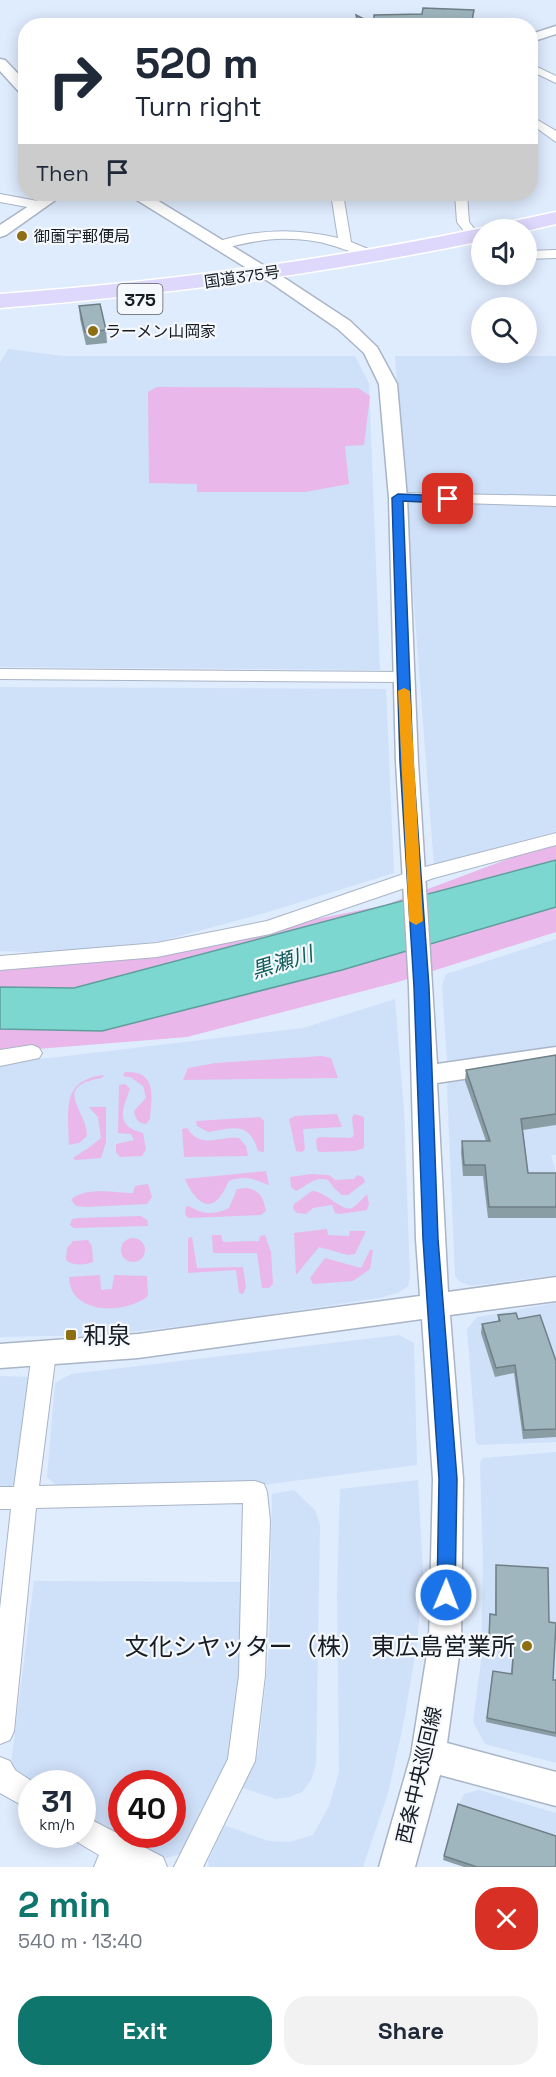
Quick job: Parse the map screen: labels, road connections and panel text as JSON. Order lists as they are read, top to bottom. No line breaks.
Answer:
{"streets":{"highway":["国道375号","375"],"street":["西条中央巡回線"]},"crossings":[["国道375号","西条中央巡回線"]],"water":["黒瀬川"],"places":{"other":["御薗宇郵便局","ラーメン山岡家","文化シヤッター（株） 東広島営業所"],"transit":["和泉"]},"page":{"turn":["520 m","Turn right"],"then":"Then","speed":"31 km/h","limit":"40","heading":["2 min","540 m · 13:40"],"buttons":["Exit","Share"]}}
